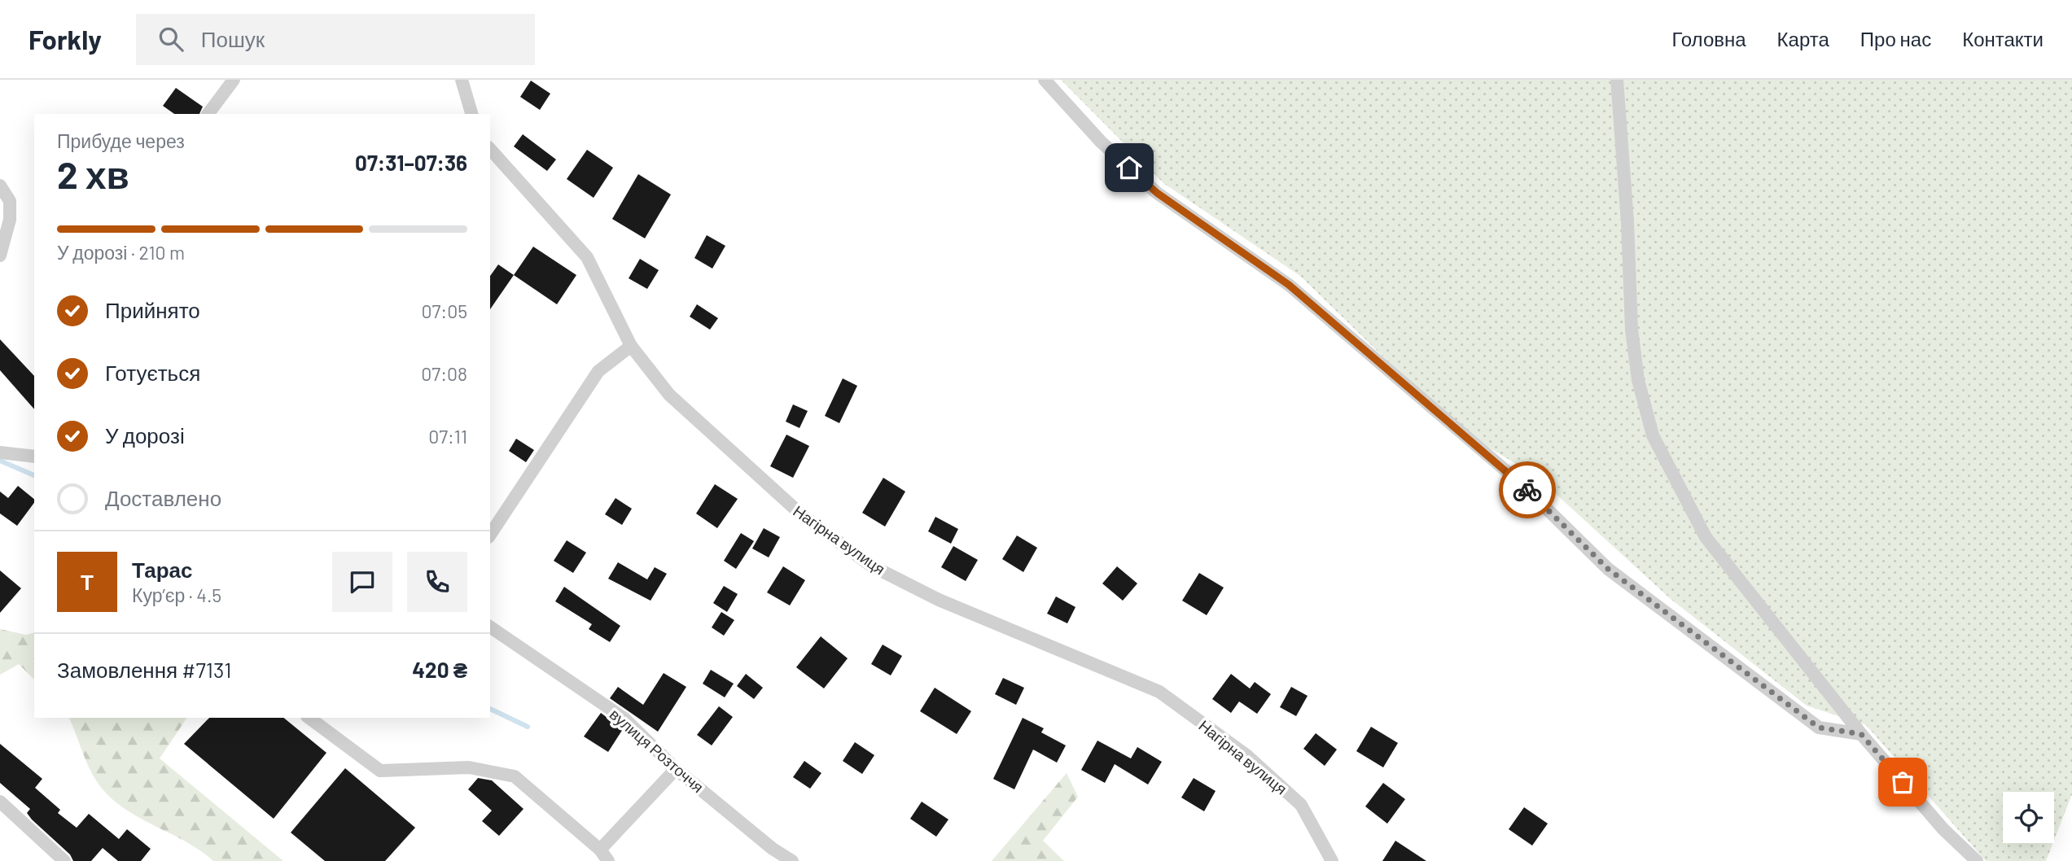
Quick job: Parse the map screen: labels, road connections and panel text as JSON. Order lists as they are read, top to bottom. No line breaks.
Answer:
{"streets":{"street":["Нагірна вулиця","вулиця Розточчя"]},"page":{"header":"Forkly","search":"Пошук","nav":["Головна","Карта","Про нас","Контакти"],"heading":["2 хв","Прибуде через","07:31–07:36"],"panel":["Тарас","Кур’єр · 4.5","Замовлення #7131","420 ₴"],"bar":"У дорозі · 210 m","list":[["Прийнято","07:05"],["Готується","07:08"],["У дорозі","07:11"],"Доставлено"],"round":"Т"}}
